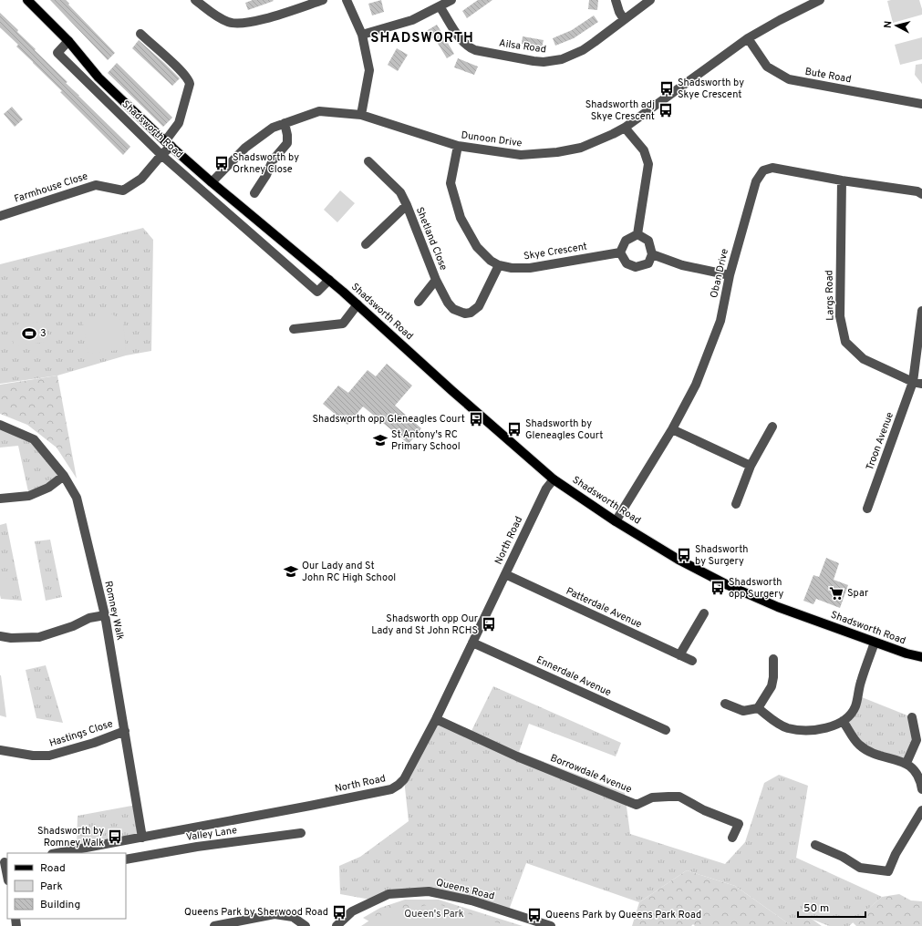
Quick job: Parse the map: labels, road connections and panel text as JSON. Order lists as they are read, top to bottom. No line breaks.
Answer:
{"streets":{"main road":["Shadsworth Road"],"street":["Ailsa Road","Bute Road","Dunoon Drive","Farmhouse Close","Shetland Close","Skye Crescent","Oban Drive","Largs Road","Troon Avenue","North Road","Patterdale Avenue","Romney Walk","Ennerdale Avenue","Hastings Close","Borrowdale Avenue","Valley Lane","Queens Road"]},"crossings":[["Bute Road","Dunoon Drive"],["Shadsworth Road","Dunoon Drive"],["Shadsworth Road","Farmhouse Close"],["Shadsworth Road","Oban Drive"],["Shadsworth Road","North Road"],["Dunoon Drive","Skye Crescent"],["Shetland Close","Skye Crescent"],["Oban Drive","Largs Road"],["Largs Road","Troon Avenue"],["North Road","Patterdale Avenue"],["North Road","Romney Walk"],["North Road","Ennerdale Avenue"],["North Road","Borrowdale Avenue"],["Romney Walk","Hastings Close"]],"districts":["SHADSWORTH"],"parks":["Queen's Park"],"places":{"bus stop":["Shadsworth by Skye Crescent","Shadsworth adj Skye Crescent","Shadsworth by Orkney Close","Shadsworth opp Gleneagles Court","Shadsworth by Gleneagles Court","Shadsworth by Surgery","Shadsworth opp Surgery","Shadsworth opp Our Lady and St John RCHS","Shadsworth by Romney Walk","Queens Park by Sherwood Road","Queens Park by Queens Park Road"],"sports":["3"],"school or university":["St Antony's RC Primary School","Our Lady and St John RC High School"],"supermarket":["Spar"]},"legend":["Road","Park","Building"],"scale_bar":"50 m","north":"left"}
